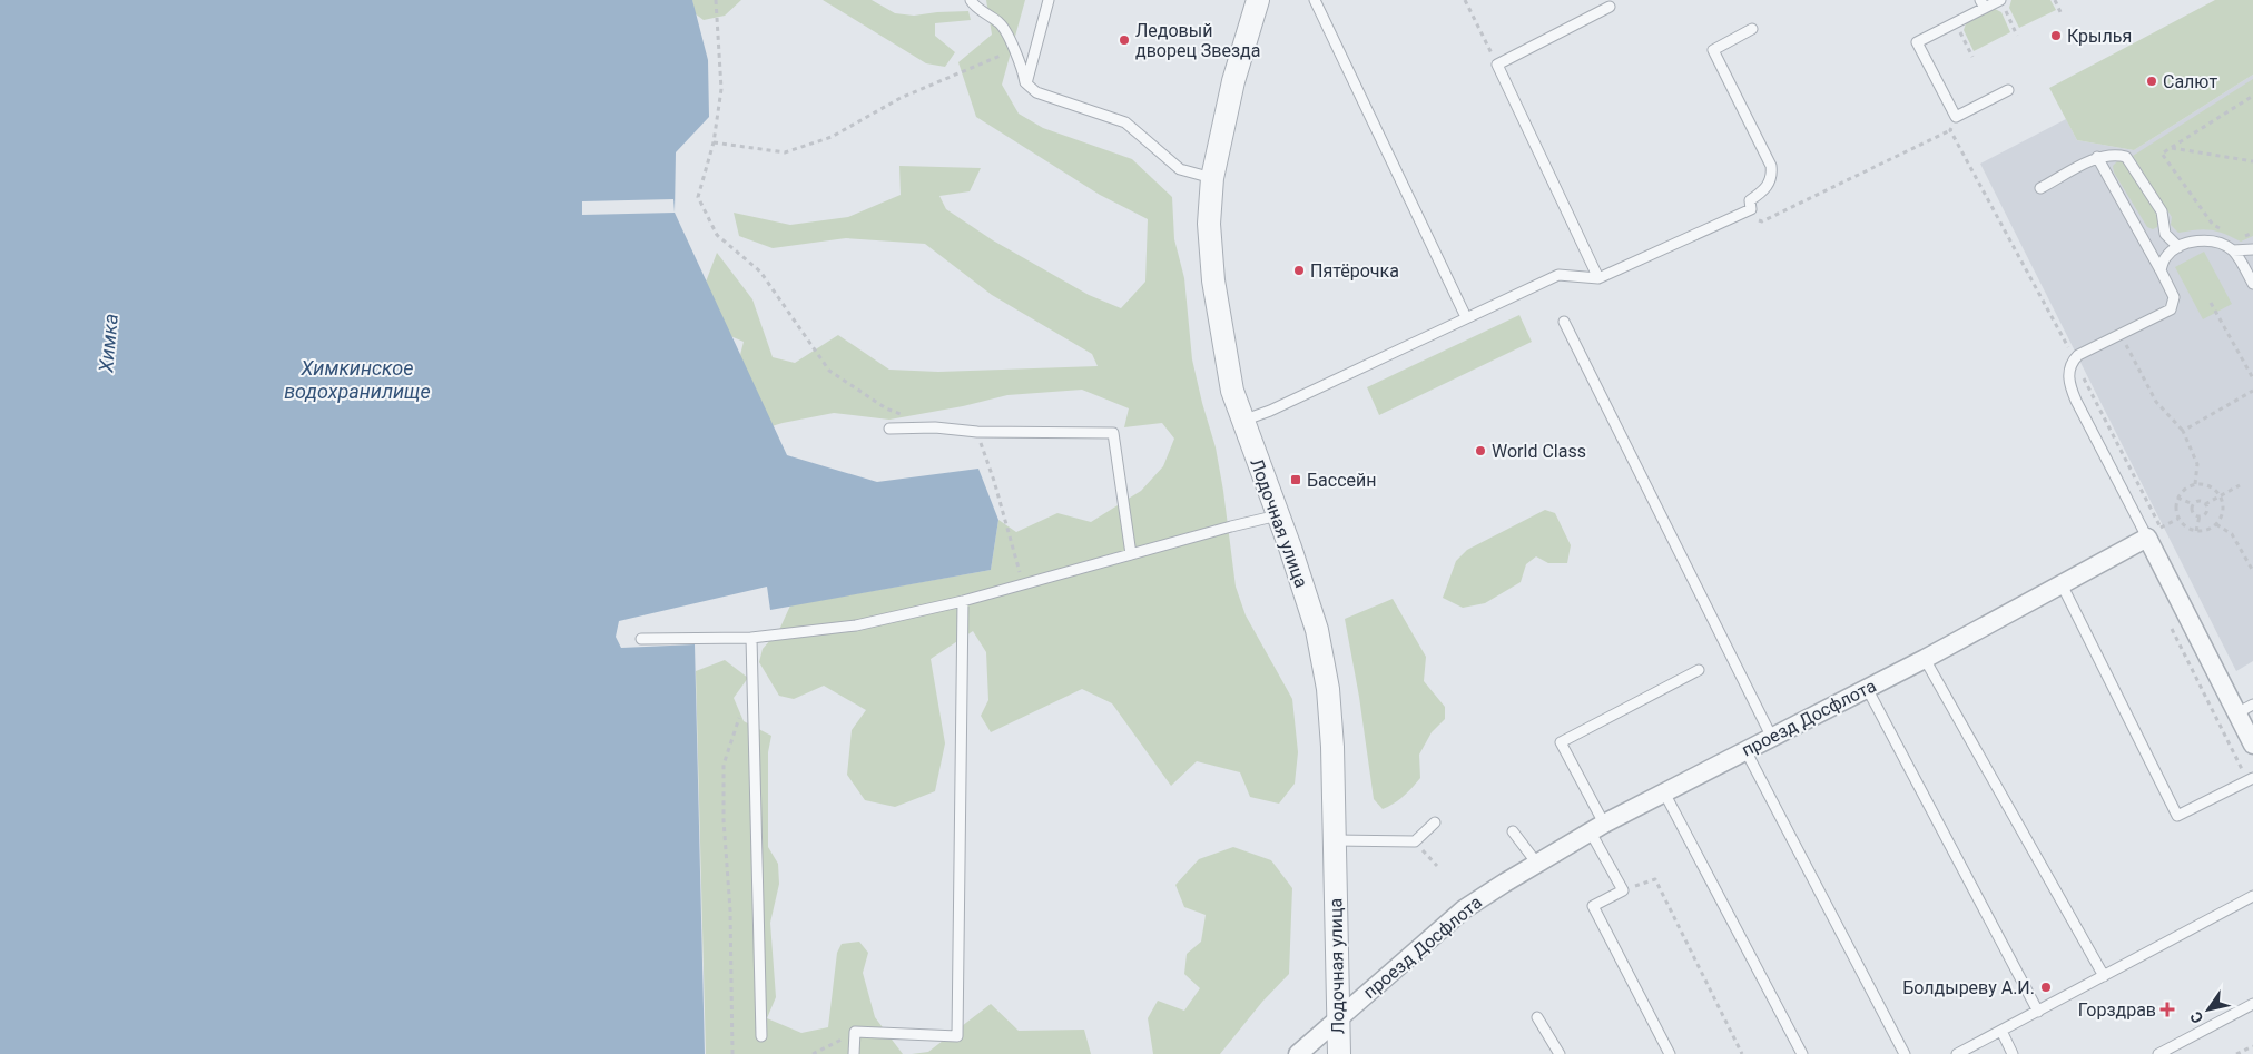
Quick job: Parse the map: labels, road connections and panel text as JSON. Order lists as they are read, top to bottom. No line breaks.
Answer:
{"streets":{"street":["Лодочная улица","проезд Досфлота"]},"crossings":[["Лодочная улица","проезд Досфлота"]],"water":["Химка","Химкинское водохранилище"],"places":{"other":["Крылья","Ледовый дворец Звезда","Салют","Пятёрочка","World Class","Болдыреву А.И."],"transit":["Бассейн"],"health":["Горздрав"]},"north":"bottom left"}
